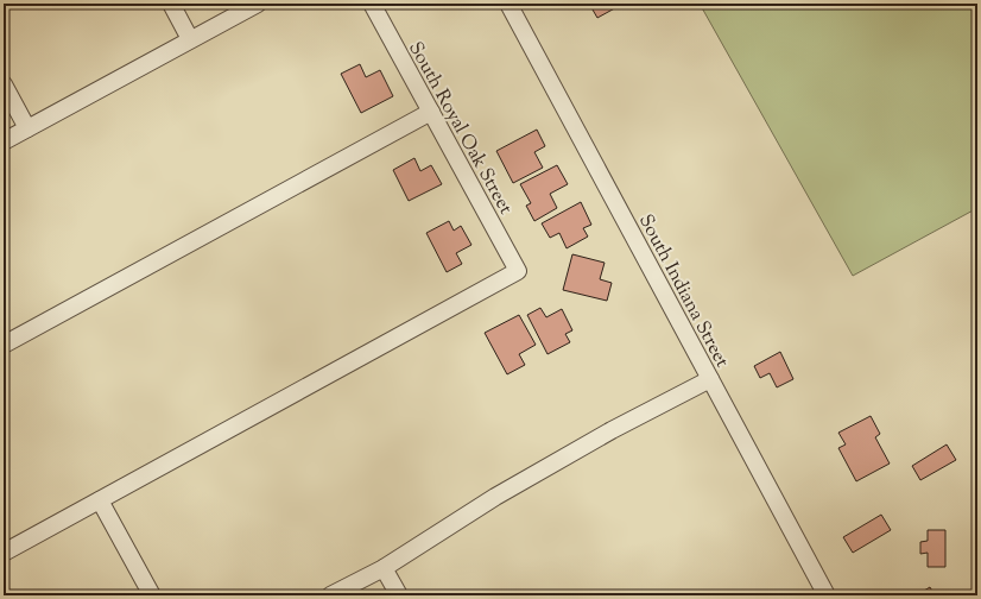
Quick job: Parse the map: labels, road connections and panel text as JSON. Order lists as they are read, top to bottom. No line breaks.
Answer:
{"streets":{"street":["South Royal Oak Street","South Indiana Street"]}}
